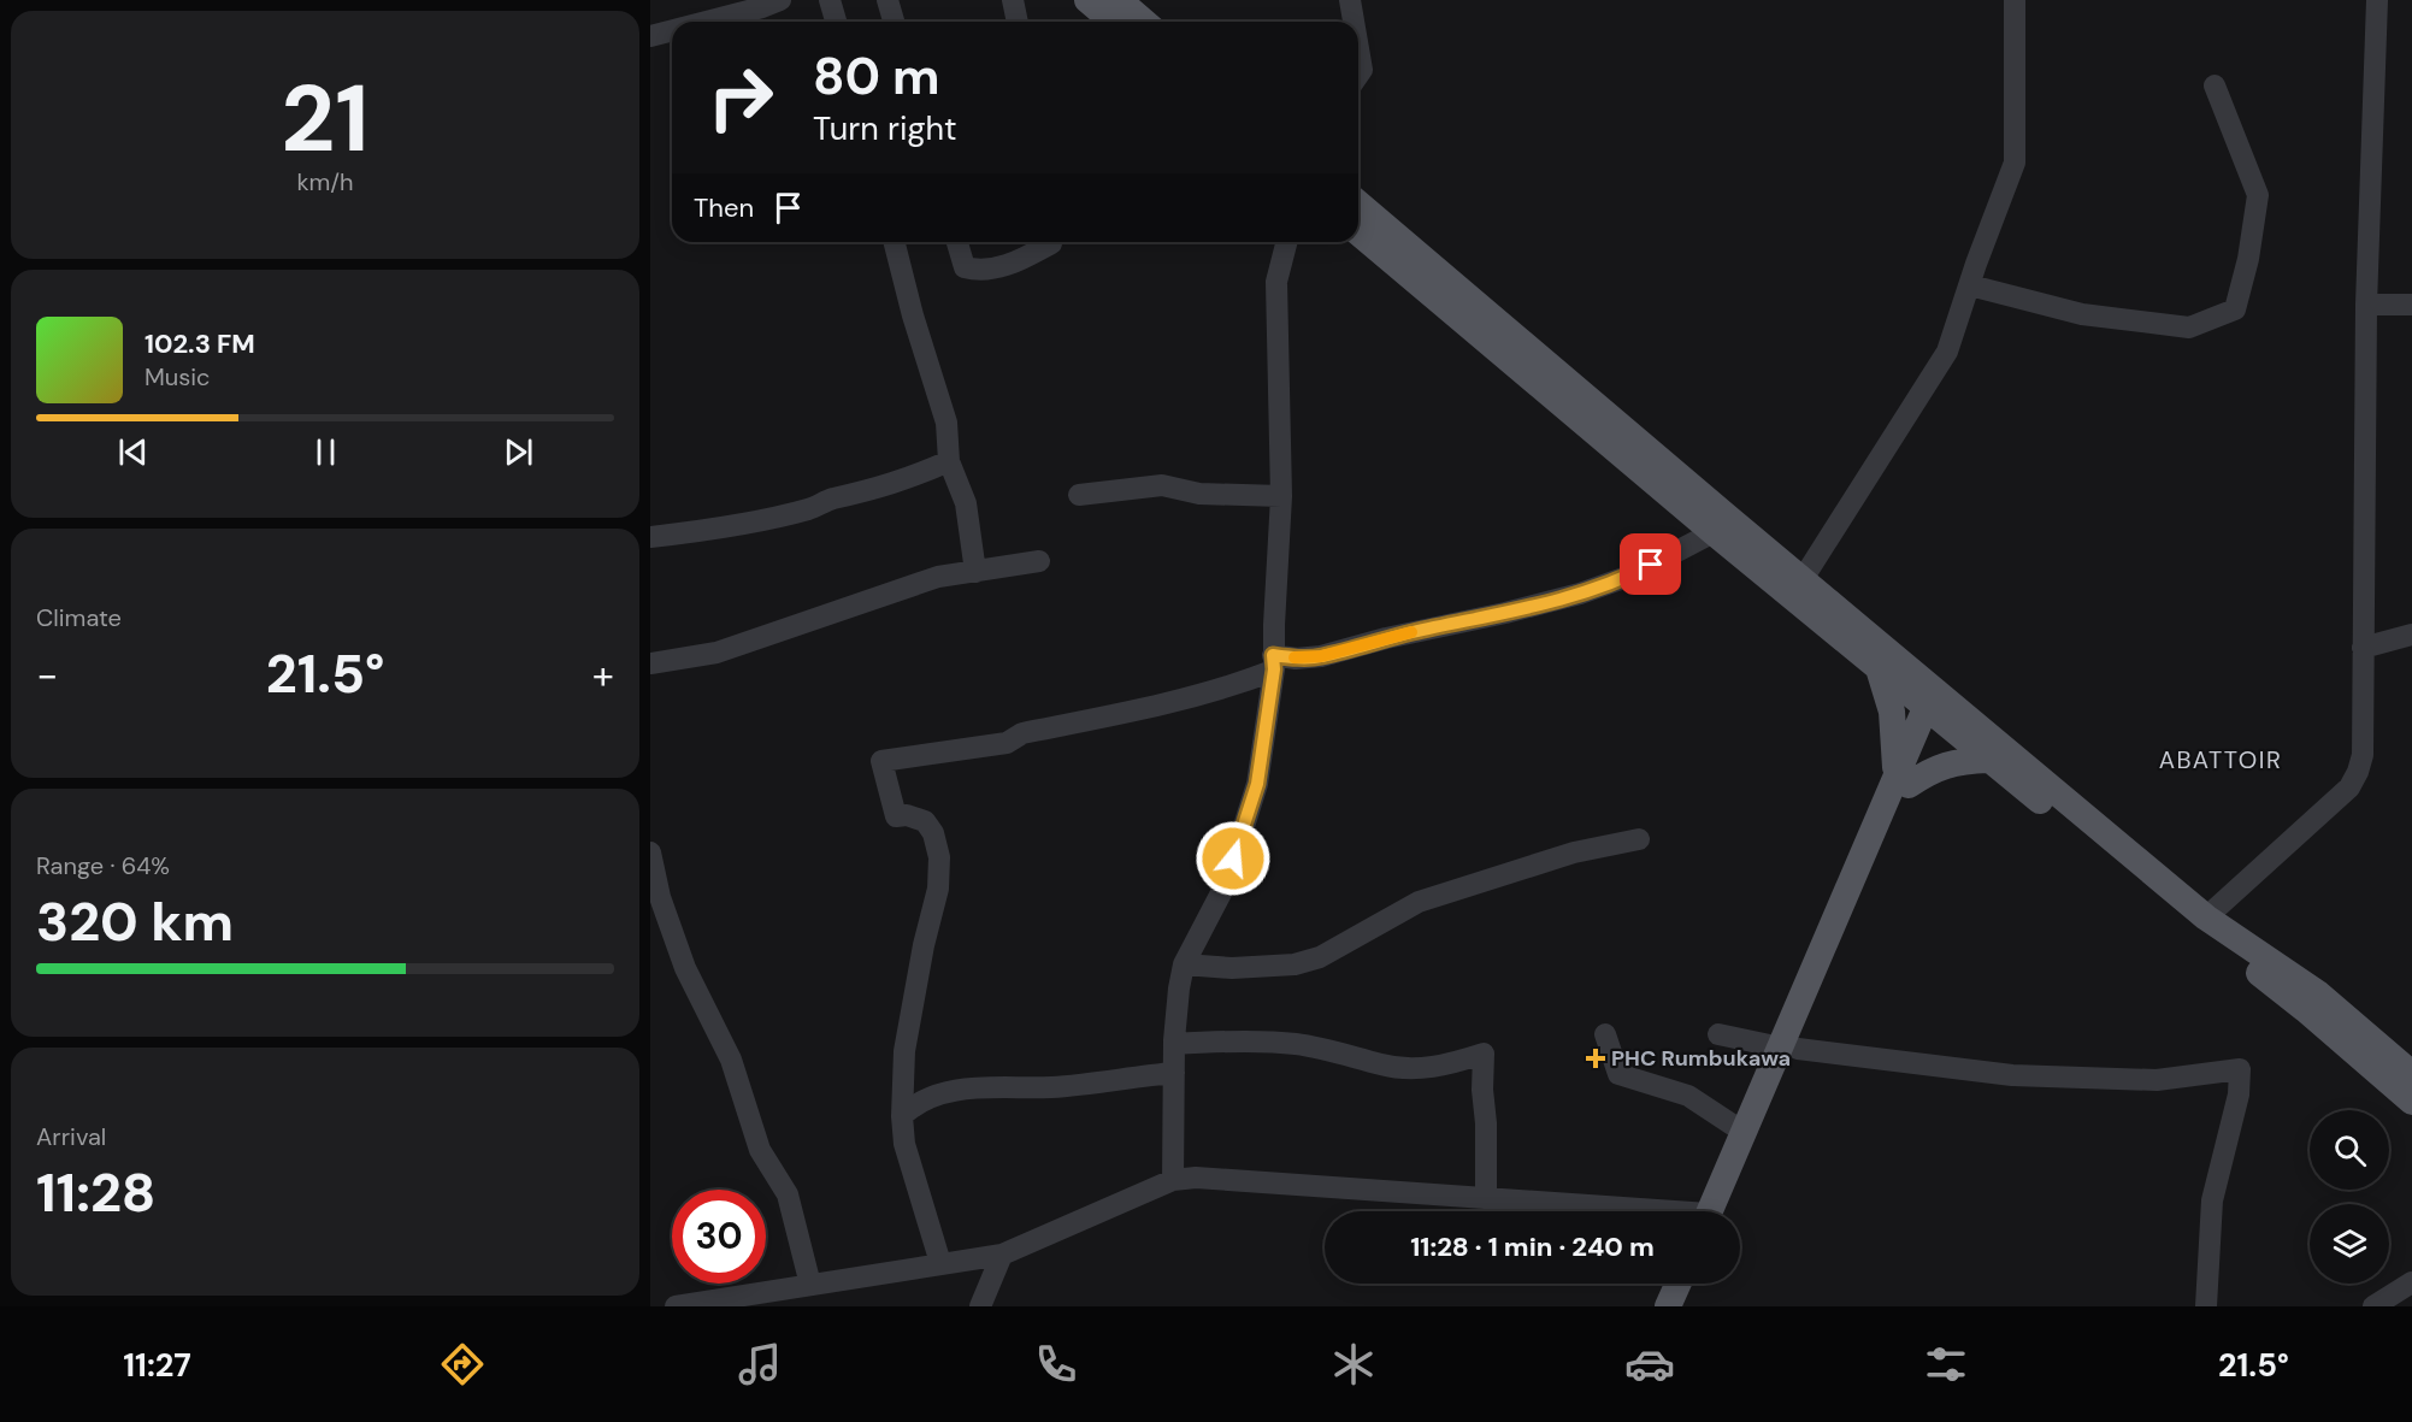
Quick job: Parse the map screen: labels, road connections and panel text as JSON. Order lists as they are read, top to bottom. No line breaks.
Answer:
{"districts":["ABATTOIR"],"places":{"health":["PHC Rumbukawa"]},"page":{"tile":[["21","km/h"],"Climate",["Range · 64%","320 km"],["Arrival","11:28"]],"turn":["80 m","Turn right"],"then":"Then","song":["102.3 FM","Music"],"heat":["−","21.5°","+"],"limit":"30","trip":"11:28 · 1 min · 240 m","tabs":["11:27","21.5°"]}}
